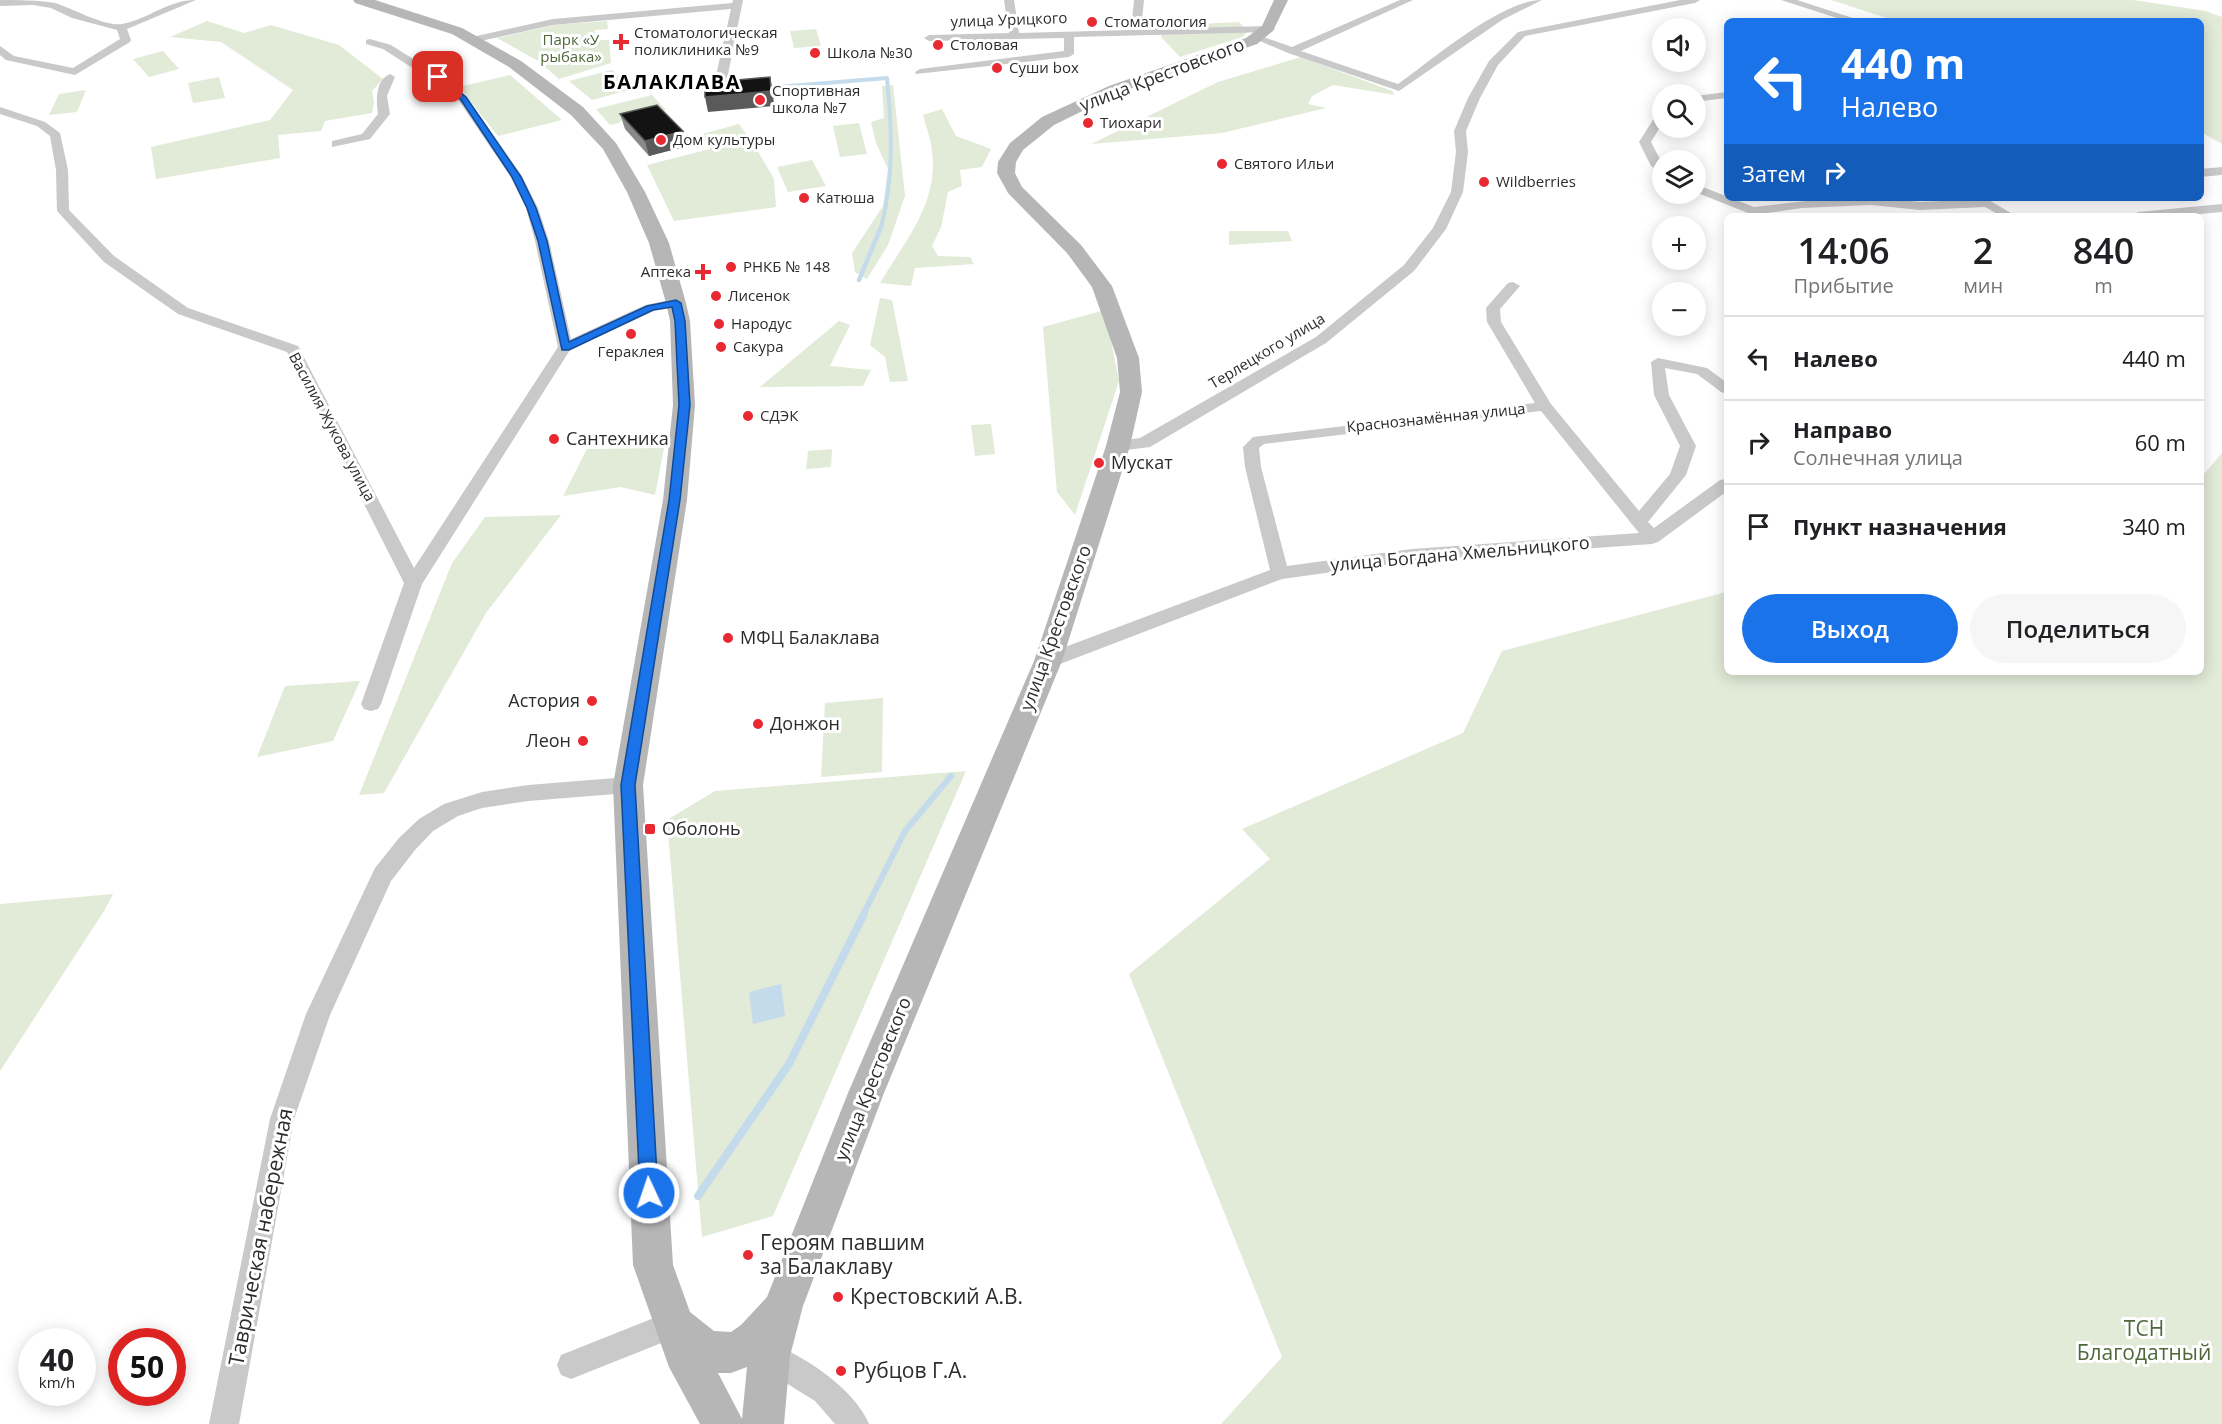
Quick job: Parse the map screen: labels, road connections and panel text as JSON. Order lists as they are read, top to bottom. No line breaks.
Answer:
{"streets":{"main road":["улица Крестовского"],"street":["улица Урицкого","Терлецкого улица","Краснознамённая улица","Василия Жукова улица","улица Богдана Хмельницкого","Таврическая набережная"]},"crossings":[["улица Урицкого","улица Крестовского"],["улица Крестовского","Терлецкого улица"],["улица Крестовского","улица Богдана Хмельницкого"],["Краснознамённая улица","улица Богдана Хмельницкого"]],"districts":["БАЛАКЛАВА"],"parks":["Парк «У рыбака»","ТСН Благодатный"],"places":{"other":["Стоматология","Столовая","Школа №30","Суши box","Спортивная школа №7","Тиохари","Дом культуры","Святого Ильи","Wildberries","Катюша","РНКБ № 148","Лисенок","Народус","Гераклея","Сакура","СДЭК","Сантехника","Мускат","МФЦ Балаклава","Астория","Донжон","Леон","Героям павшим за Балаклаву","Крестовский А.В.","Рубцов Г.А."],"health":["Стоматологическая поликлиника №9","Аптека"],"transit":["Оболонь"]},"page":{"map_buttons":["+","−"],"turn":["440 m","Налево"],"then":"Затем","eta":["14:06","Прибытие","2","мин","840","m"],"list":[{"name":"Налево","value":"440 m"},{"name":"Направо","note":"Солнечная улица","value":"60 m"},{"name":"Пункт назначения","value":"340 m"}],"buttons":["Выход","Поделиться"],"speed":"40 km/h","limit":"50"}}
